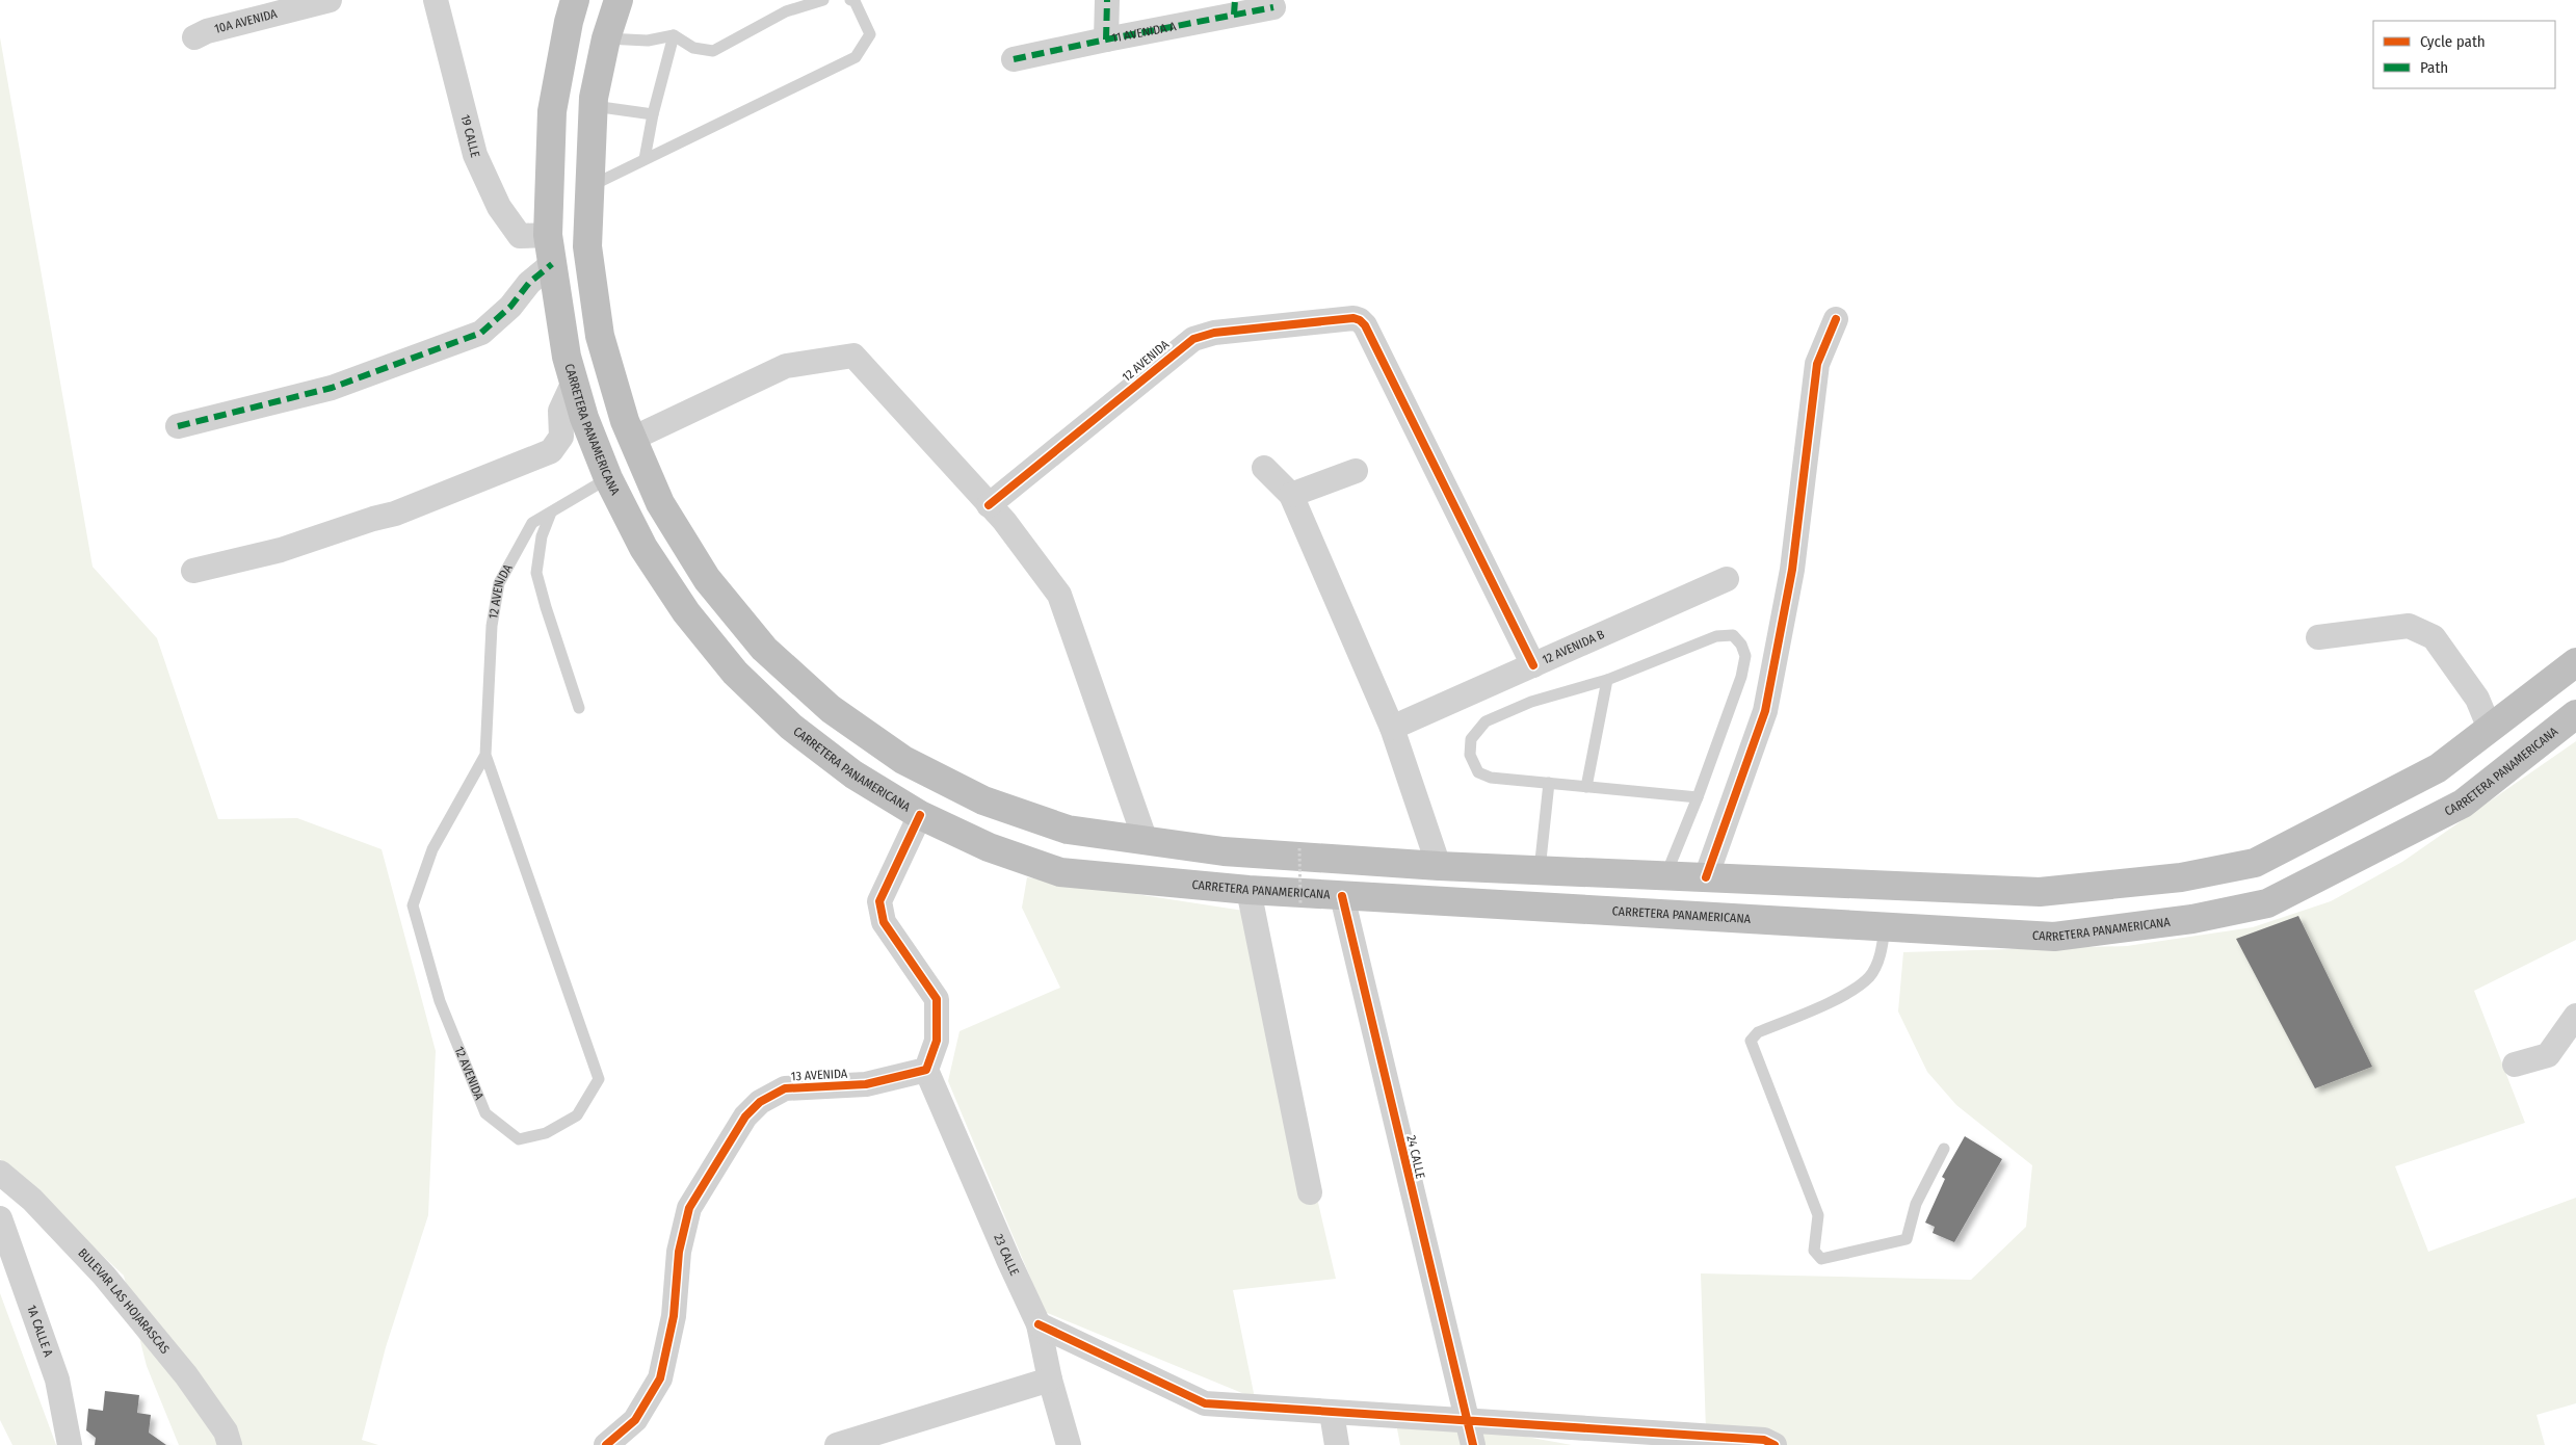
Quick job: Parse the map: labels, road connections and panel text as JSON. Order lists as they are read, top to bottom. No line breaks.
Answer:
{"streets":{"highway":["CARRETERA PANAMERICANA"],"street":["10A AVENIDA","11 AVENIDA A","19 CALLE","12 AVENIDA","12 AVENIDA B","13 AVENIDA","24 CALLE","23 CALLE","BULEVAR LAS HOJARASCAS","1A CALLE A"]},"crossings":[["19 CALLE","CARRETERA PANAMERICANA"],["12 AVENIDA","CARRETERA PANAMERICANA"],["12 AVENIDA","12 AVENIDA B"],["CARRETERA PANAMERICANA","24 CALLE"],["13 AVENIDA","23 CALLE"]],"legend":["Cycle path","Path"]}
